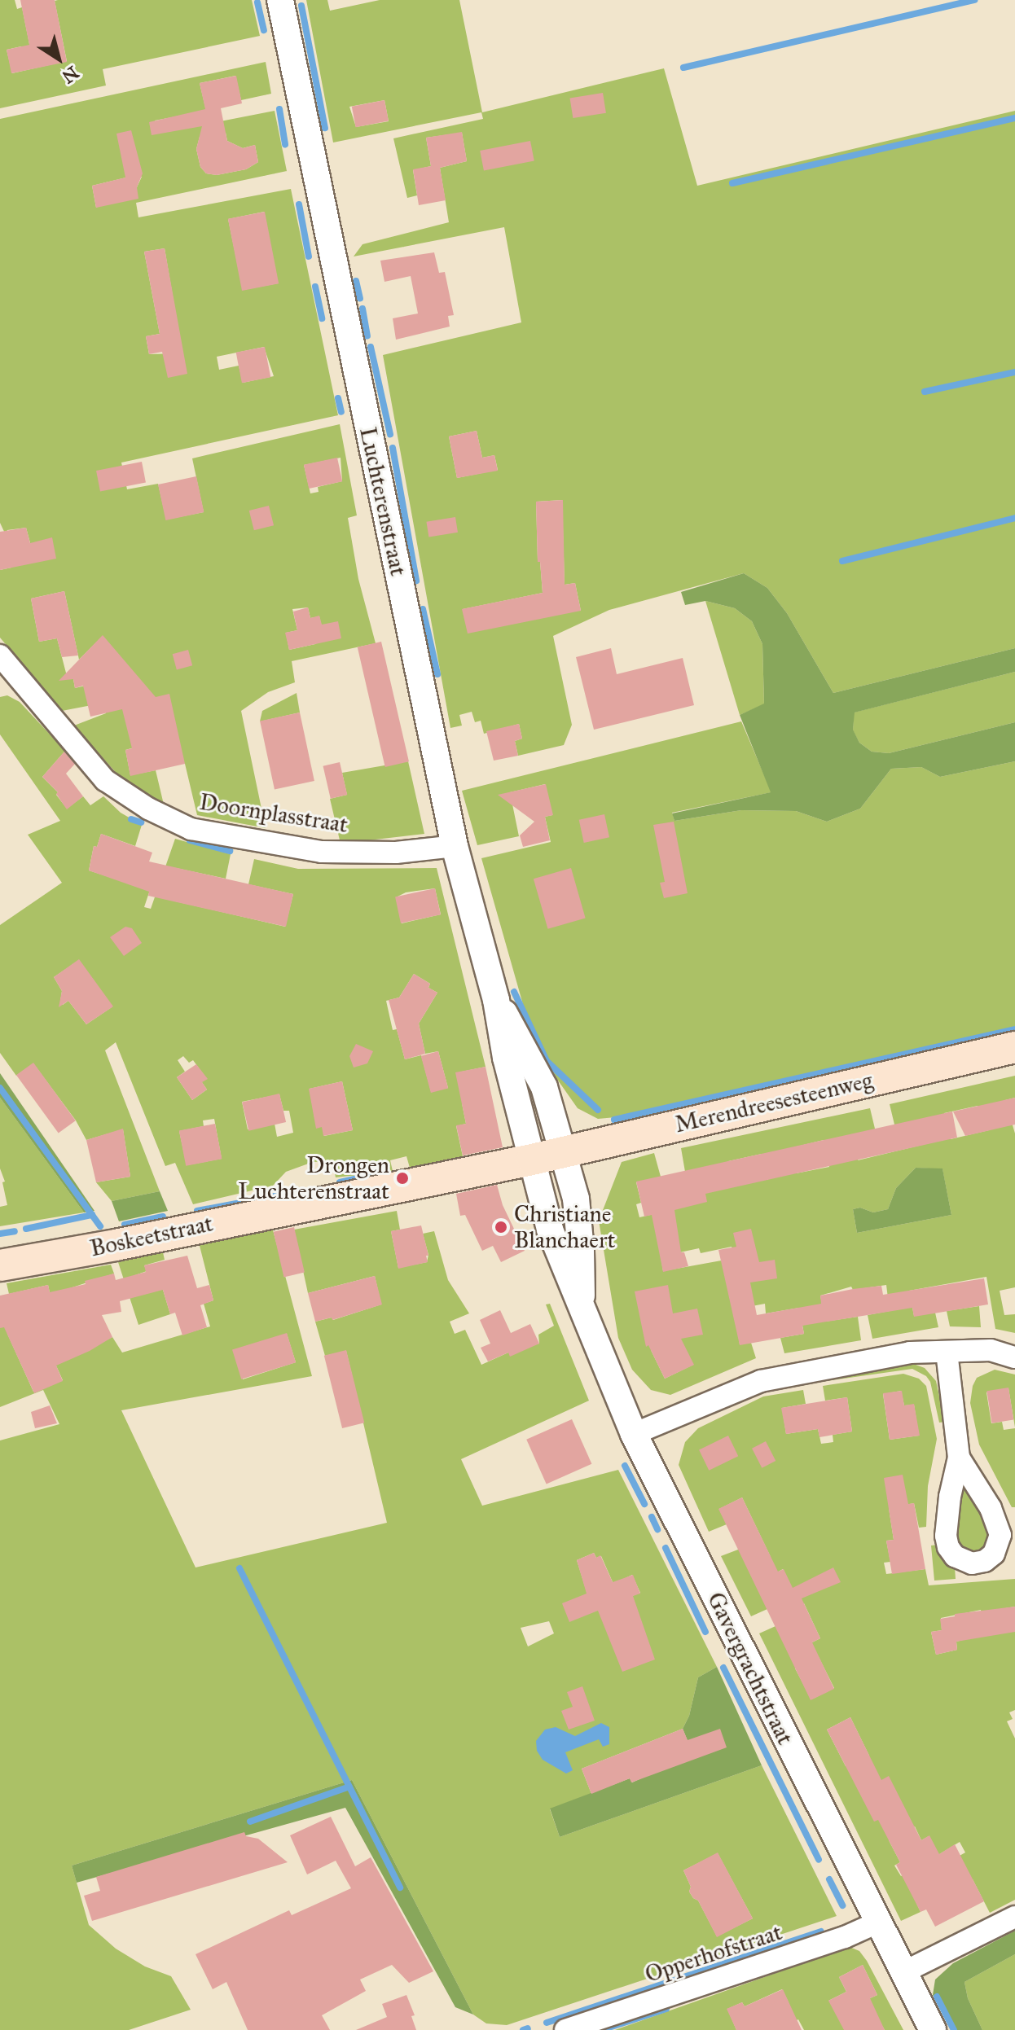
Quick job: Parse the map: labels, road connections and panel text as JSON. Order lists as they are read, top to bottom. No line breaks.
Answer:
{"streets":{"main road":["Merendreesesteenweg","Boskeetstraat"],"street":["Luchterenstraat","Doornplasstraat","Gavergrachtstraat","Opperhofstraat"]},"crossings":[["Luchterenstraat","Doornplasstraat"],["Luchterenstraat","Merendreesesteenweg"],["Luchterenstraat","Boskeetstraat"],["Luchterenstraat","Gavergrachtstraat"],["Merendreesesteenweg","Boskeetstraat"],["Merendreesesteenweg","Gavergrachtstraat"],["Boskeetstraat","Gavergrachtstraat"],["Gavergrachtstraat","Opperhofstraat"]],"places":["Drongen Luchterenstraat","Christiane Blanchaert"],"north":"bottom right"}
